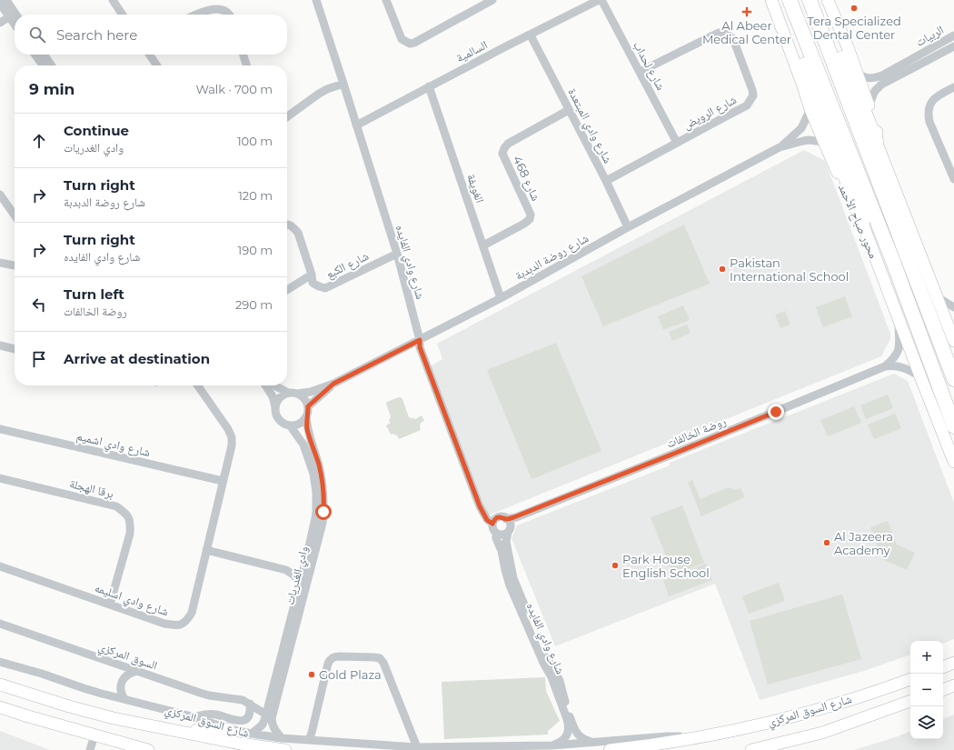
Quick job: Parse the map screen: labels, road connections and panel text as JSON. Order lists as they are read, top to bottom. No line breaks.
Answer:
{"streets":{"highway":["محور صباح الأحمد"],"main road":["شارع السوق المركزي"],"street":["الربيات","السالمية","شارع لحداب","شارع الرويض","شارع وادي المبتعدة","شارع 468","الغويفة","شارع روضة الدبدبة","شارع وادي الفايده","شارع الكبع","روضة الخالفات","شارع وادي اشميم","برقا الهجلة","وادي الغدريات","شارع وادي اسليمه","السوق المركزي"]},"crossings":[["السالمية","شارع وادي المبتعدة"],["السالمية","الغويفة"],["السالمية","شارع وادي الفايده"],["شارع لحداب","شارع الرويض"],["شارع الرويض","شارع وادي المبتعدة"],["شارع وادي المبتعدة","شارع 468"],["شارع وادي المبتعدة","شارع روضة الدبدبة"],["شارع 468","الغويفة"],["الغويفة","شارع روضة الدبدبة"],["محور صباح الأحمد","شارع روضة الدبدبة"],["محور صباح الأحمد","روضة الخالفات"],["شارع روضة الدبدبة","شارع وادي الفايده"],["شارع روضة الدبدبة","وادي الغدريات"],["شارع وادي الفايده","شارع الكبع"],["شارع وادي الفايده","روضة الخالفات"],["شارع وادي الفايده","شارع السوق المركزي"],["شارع وادي اشميم","شارع وادي اسليمه"],["برقا الهجلة","شارع وادي اسليمه"],["وادي الغدريات","السوق المركزي"],["وادي الغدريات","شارع السوق المركزي"]],"places":{"other":["Tera Specialized Dental Center","Pakistan International School","Al Jazeera Academy","Park House English School","Gold Plaza"],"health":["Al Abeer Medical Center"]},"page":{"search":"Search here","heading":["9 min","Walk · 700 m"],"list":[["Continue","وادي الغدريات","100 m"],["Turn right","شارع روضة الدبدبة","120 m"],["Turn right","شارع وادي الفايده","190 m"],["Turn left","روضة الخالفات","290 m"],"Arrive at destination"],"map_buttons":["+","−"]}}
